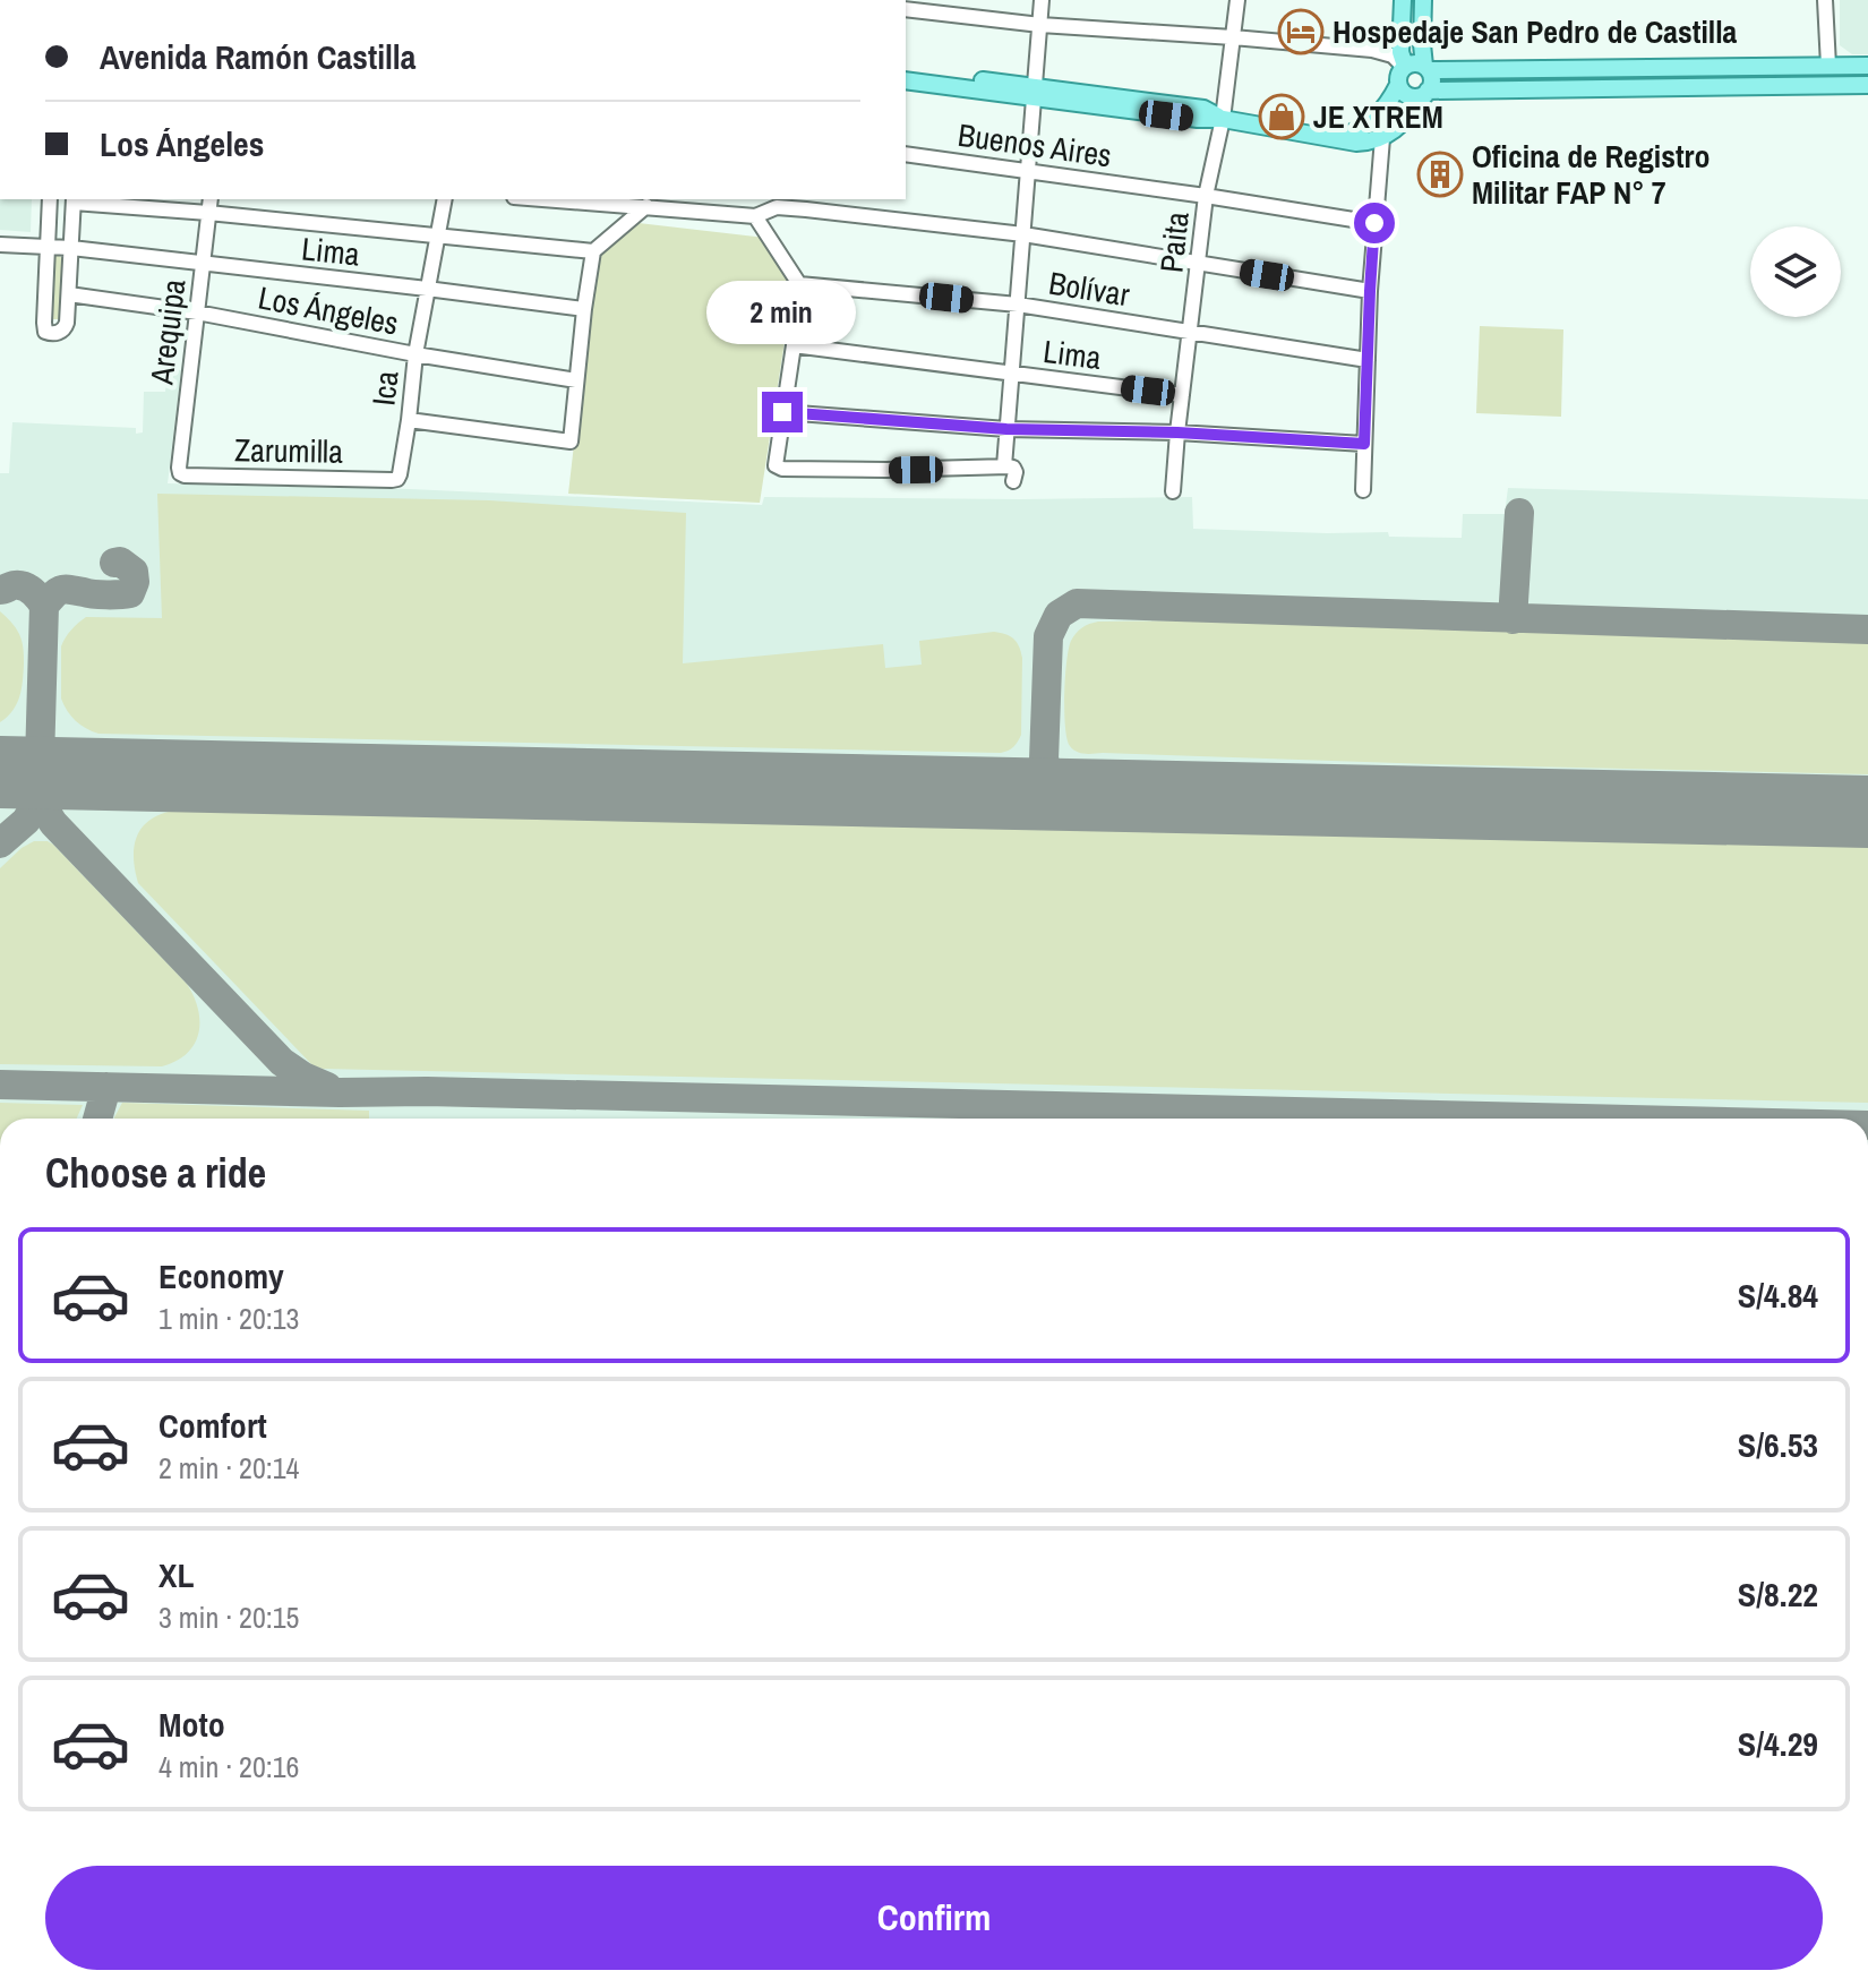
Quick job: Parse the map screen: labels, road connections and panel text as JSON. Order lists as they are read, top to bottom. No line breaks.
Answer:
{"streets":{"street":["Buenos Aires","Paita","Lima","Bolívar","Los Ángeles","Arequipa","Ica","Zarumilla"]},"crossings":[["Buenos Aires","Paita"],["Paita","Lima"],["Paita","Bolívar"],["Lima","Arequipa"],["Lima","Ica"],["Los Ángeles","Arequipa"],["Los Ángeles","Ica"],["Arequipa","Zarumilla"],["Ica","Zarumilla"]],"places":{"hotel":["Hospedaje San Pedro de Castilla"],"shop":["JE XTREM"],"building":["Oficina de Registro Militar FAP N° 7"]},"page":{"banner":["Avenida Ramón Castilla","Los Ángeles"],"bubble":"2 min","heading":"Choose a ride","list":[{"name":"Economy","note":"1 min · 20:13","value":"S/4.84"},{"name":"Comfort","note":"2 min · 20:14","value":"S/6.53"},{"name":"XL","note":"3 min · 20:15","value":"S/8.22"},{"name":"Moto","note":"4 min · 20:16","value":"S/4.29"}],"buttons":"Confirm"}}
